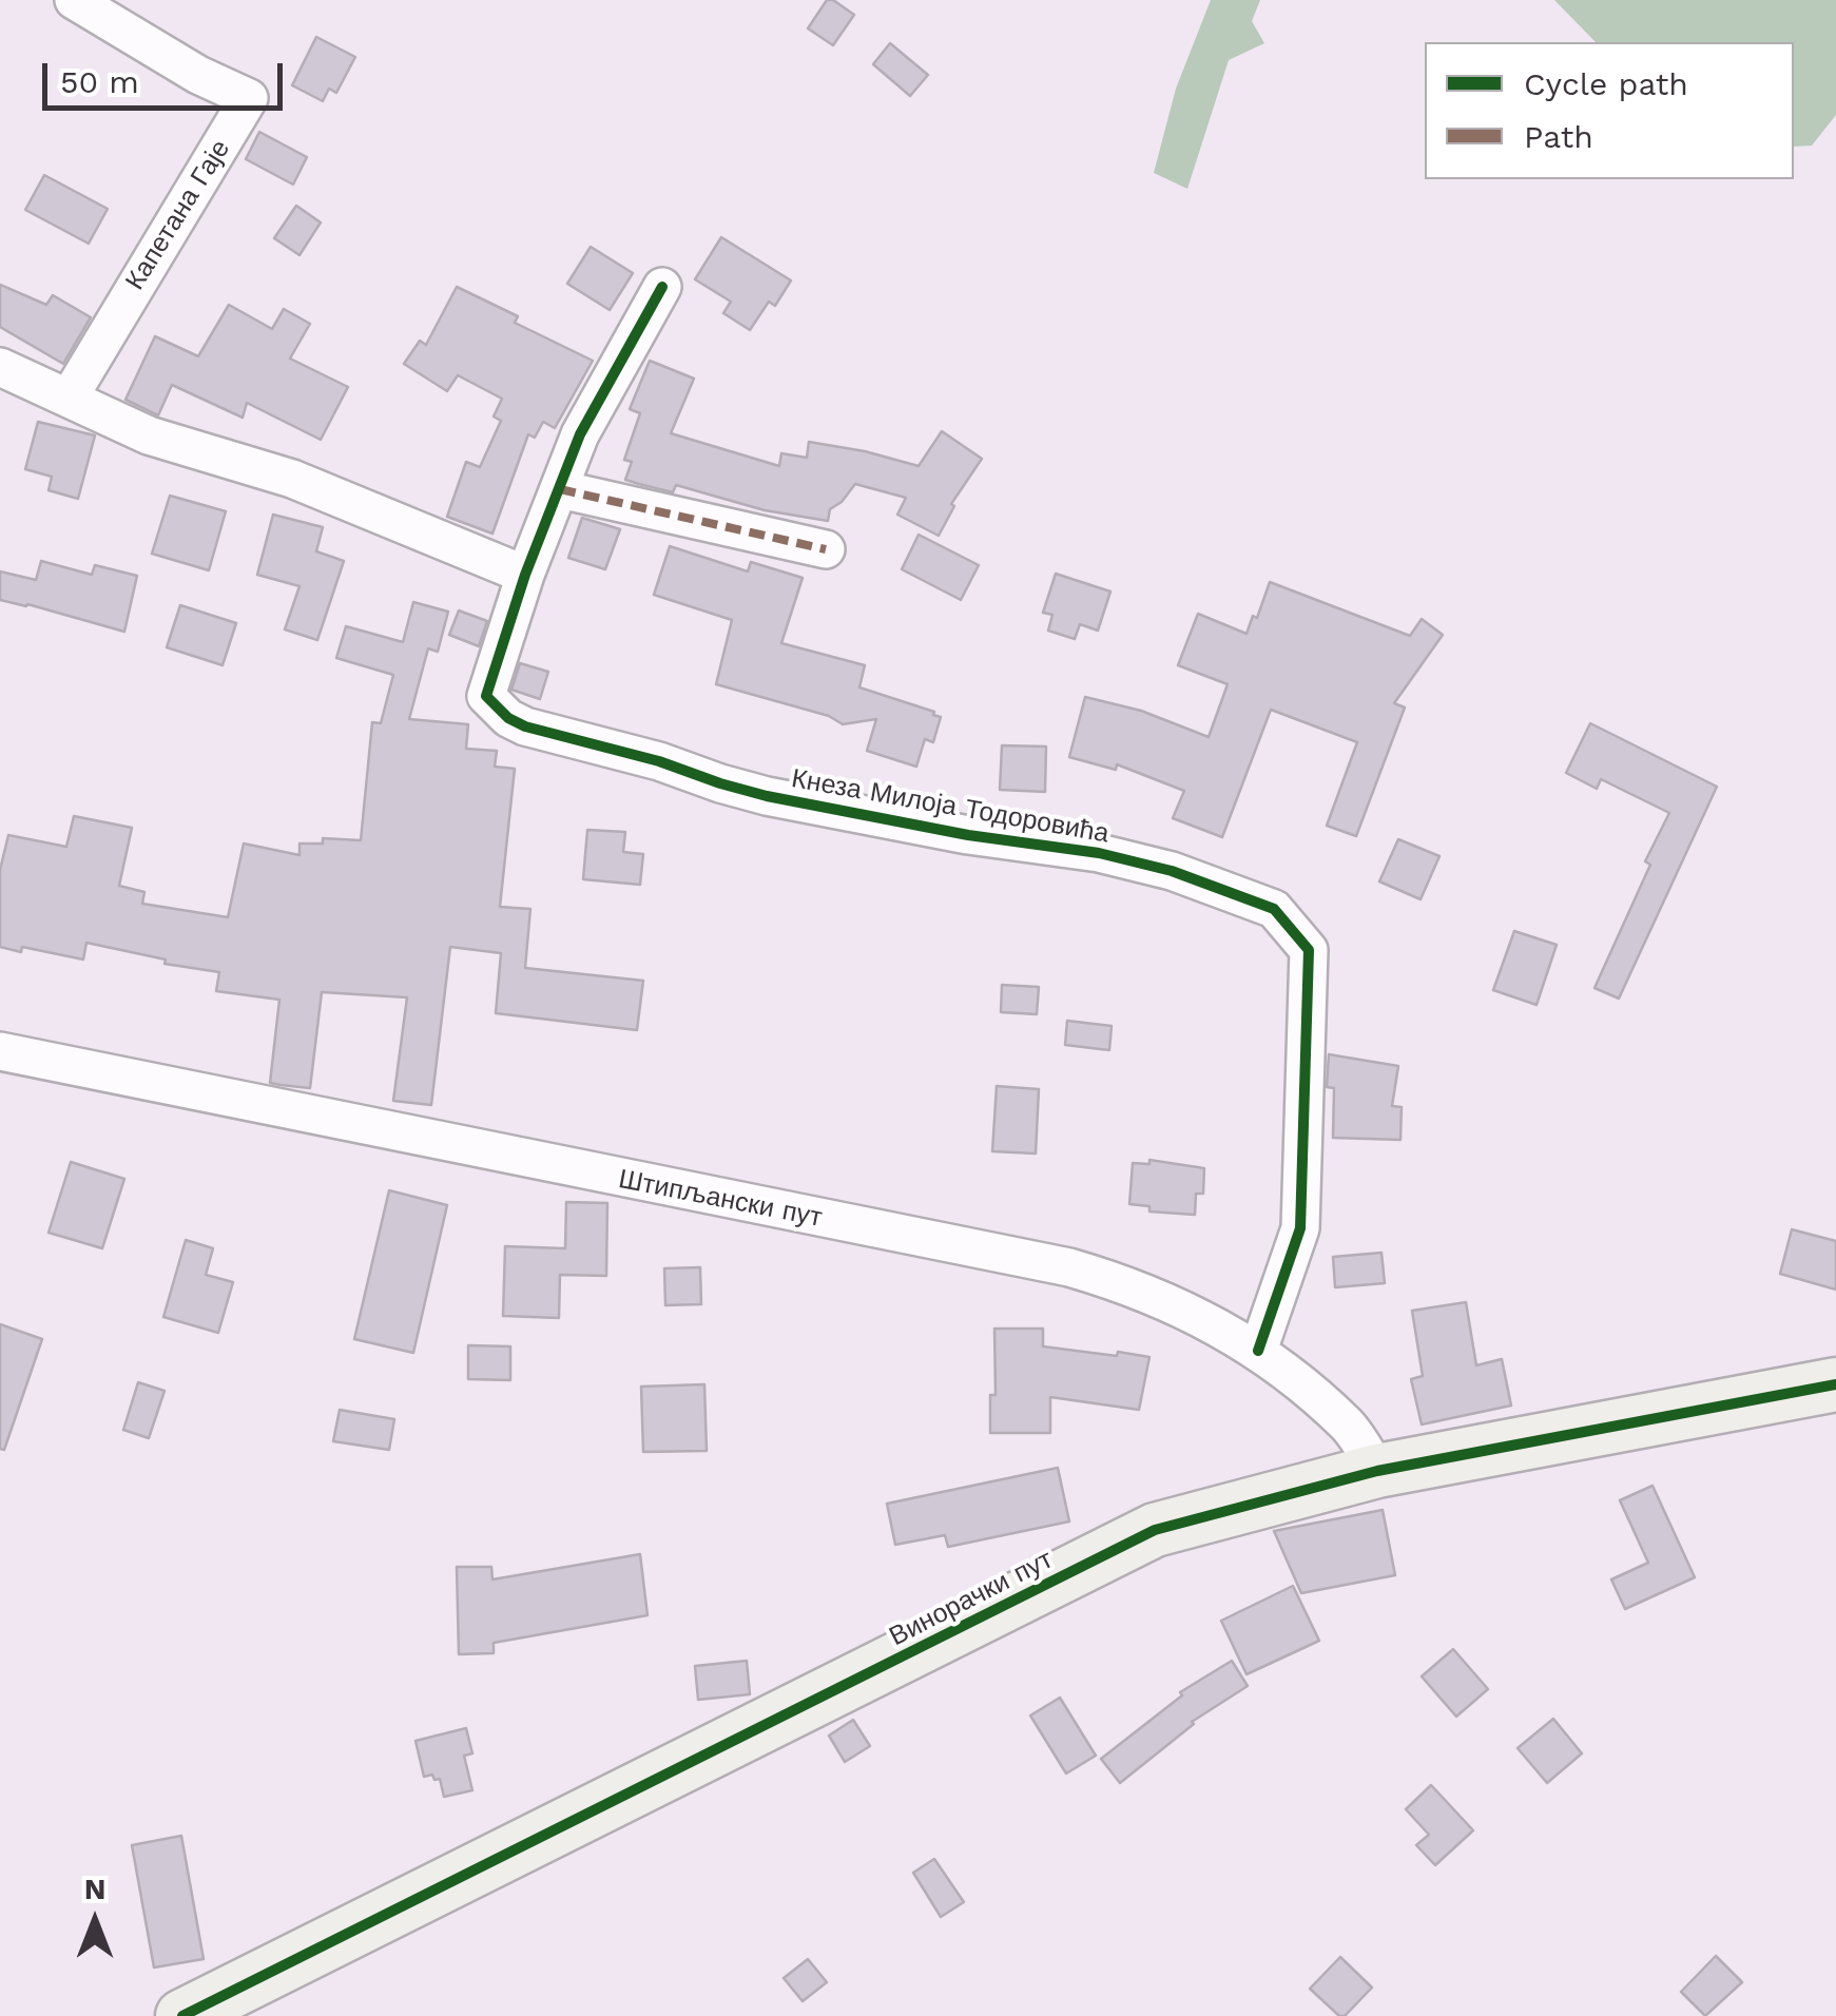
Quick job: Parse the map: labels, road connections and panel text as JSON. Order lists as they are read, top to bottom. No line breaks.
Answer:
{"streets":{"street":["Капетана Гаје","Кнеза Милоја Тодоровића","Штипљански пут","Винорачки пут"]},"crossings":[["Кнеза Милоја Тодоровића","Штипљански пут"],["Штипљански пут","Винорачки пут"]],"legend":["Cycle path","Path"],"scale_bar":"50 m","north":"top"}
